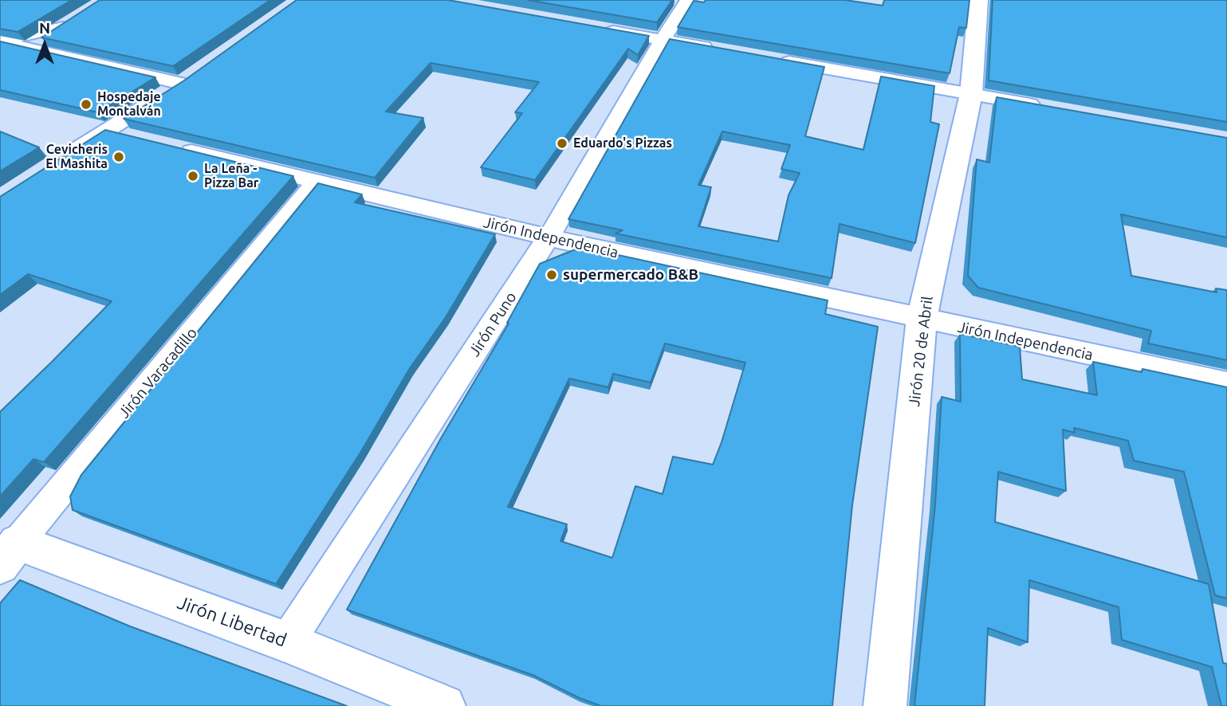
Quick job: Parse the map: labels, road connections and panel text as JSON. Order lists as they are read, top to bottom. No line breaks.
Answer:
{"streets":{"street":["Jirón Independencia","Jirón Puno","Jirón 20 de Abril","Jirón Varacadillo","Jirón Libertad"]},"crossings":[["Jirón Independencia","Jirón Puno"],["Jirón Independencia","Jirón 20 de Abril"],["Jirón Independencia","Jirón Varacadillo"],["Jirón Puno","Jirón Libertad"],["Jirón Varacadillo","Jirón Libertad"]],"places":["Hospedaje Montalván","Eduardo's Pizzas","Cevicheris El Mashita","La Leña - Pizza Bar","supermercado B&B"],"north":"top"}
